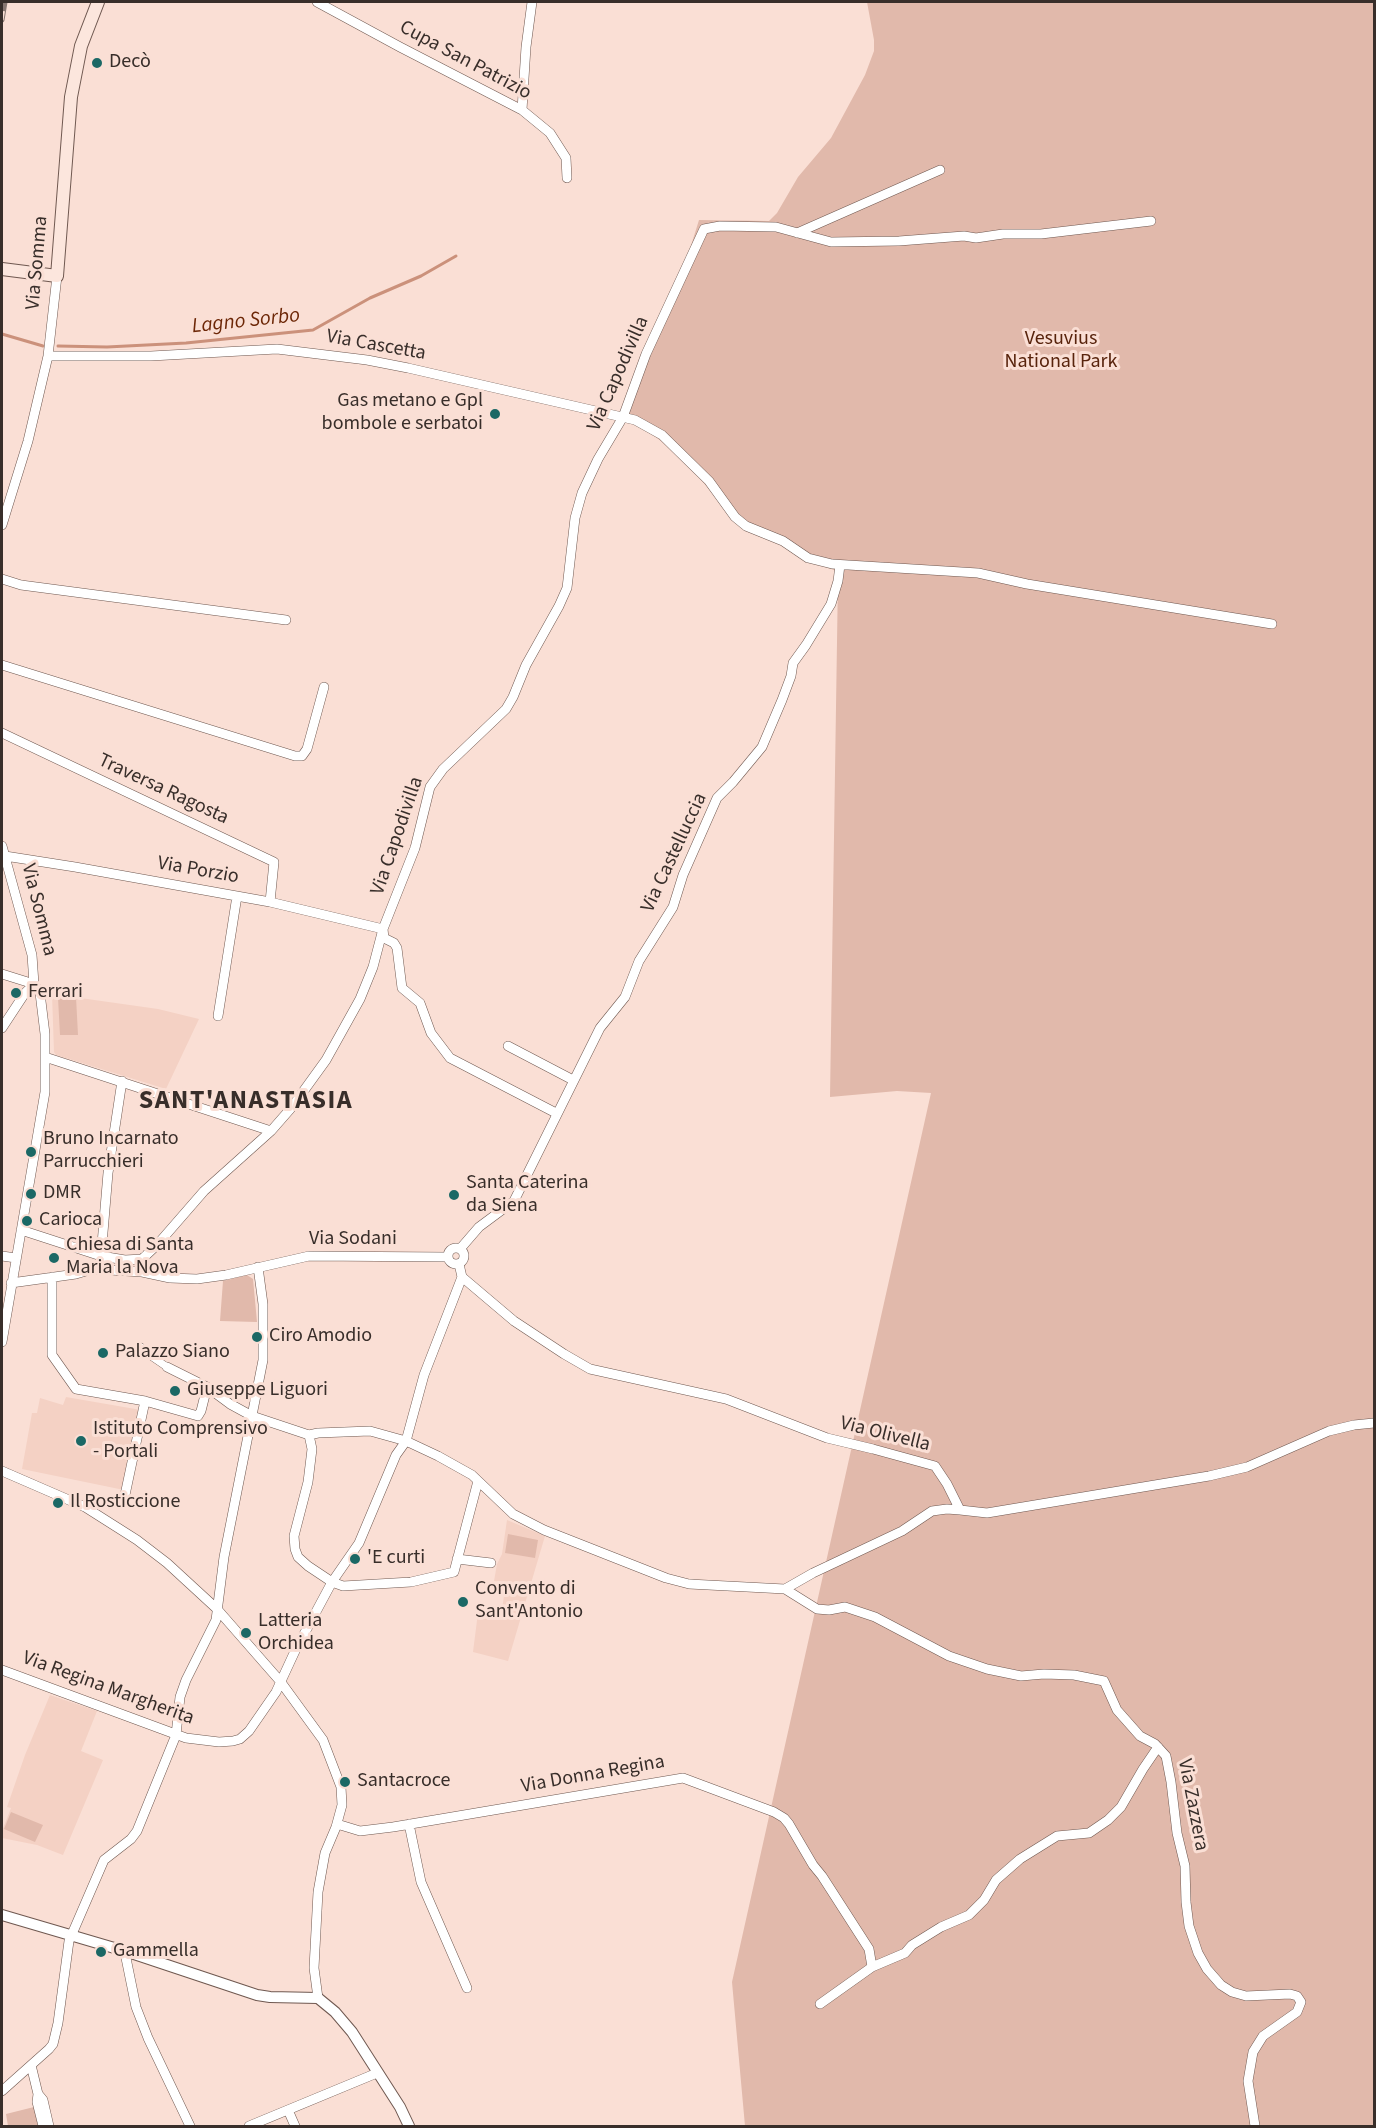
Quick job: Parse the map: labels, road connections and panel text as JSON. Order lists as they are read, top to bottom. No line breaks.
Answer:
{"streets":{"main road":["Via Somma"],"street":["Cupa San Patrizio","Via Cascetta","Via Capodivilla","Traversa Ragosta","Via Castelluccia","Via Porzio","Via Sodani","Via Olivella","Via Regina Margherita","Via Donna Regina","Via Zazzera"]},"crossings":[["Via Somma","Via Cascetta"],["Via Somma","Via Porzio"],["Via Somma","Via Sodani"],["Via Cascetta","Via Capodivilla"],["Via Cascetta","Via Castelluccia"],["Via Capodivilla","Via Porzio"],["Traversa Ragosta","Via Porzio"],["Via Castelluccia","Via Sodani"]],"districts":["SANT'ANASTASIA"],"water":["Lagno Sorbo"],"parks":["Vesuvius National Park"],"places":["Decò","Gas metano e Gpl bombole e serbatoi","Ferrari","Bruno Incarnato Parrucchieri","DMR","Santa Caterina da Siena","Carioca","Chiesa di Santa Maria la Nova","Ciro Amodio","Palazzo Siano","Giuseppe Liguori","Istituto Comprensivo - Portali","Il Rosticcione","'E curti","Convento di Sant'Antonio","Latteria Orchidea","Santacroce","Gammella"]}
